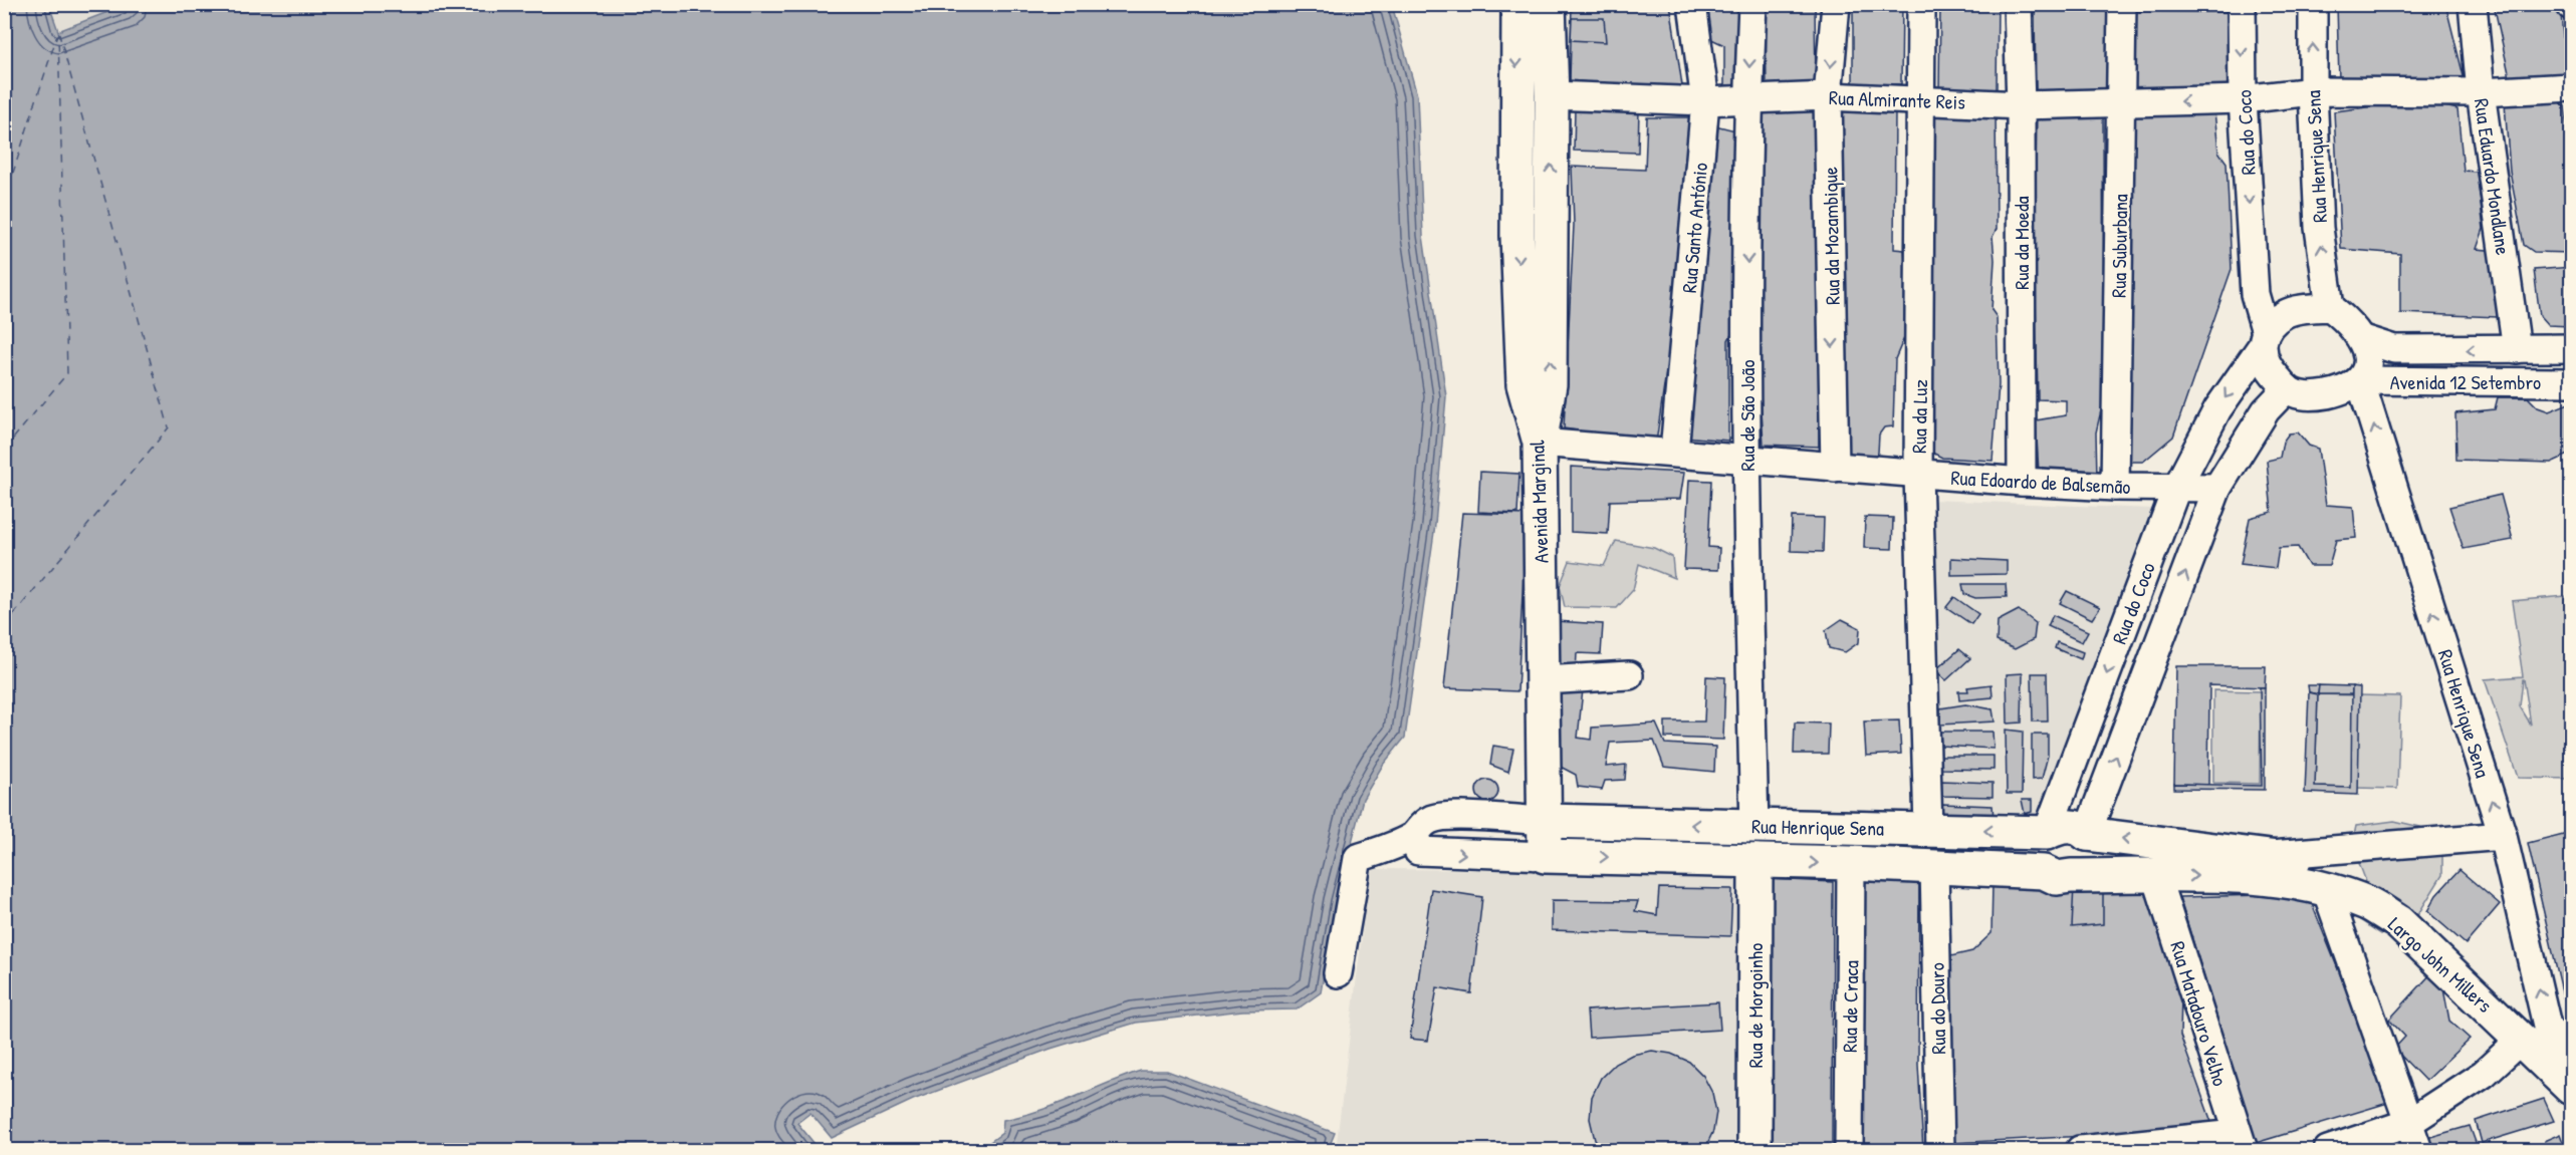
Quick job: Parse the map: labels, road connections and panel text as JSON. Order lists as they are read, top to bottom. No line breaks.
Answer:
{"streets":{"main road":["Rua do Coco","Rua Henrique Sena","Avenida Marginal","Largo John Millers","Rua de Morgoinho"],"street":["Rua Almirante Reis","Rua Eduardo Mondlane","Rua Santo António","Rua da Mozambique","Rua da Moeda","Rua Suburbana","Avenida 12 Setembro","Rua de São João","Rua da Luz","Rua Edoardo de Balsemão","Rua de Craca","Rua do Douro","Rua Matadouro Velho"]},"crossings":[["Rua Almirante Reis","Rua do Coco"],["Rua Almirante Reis","Rua Henrique Sena"],["Rua Almirante Reis","Rua Santo António"],["Rua Almirante Reis","Rua da Mozambique"],["Rua Almirante Reis","Rua da Moeda"],["Rua Almirante Reis","Rua Suburbana"],["Rua Almirante Reis","Rua de São João"],["Rua Almirante Reis","Rua da Luz"],["Rua do Coco","Rua Henrique Sena"],["Rua do Coco","Avenida 12 Setembro"],["Rua do Coco","Rua Edoardo de Balsemão"],["Rua do Coco","Largo John Millers"],["Rua Henrique Sena","Avenida 12 Setembro"],["Rua Henrique Sena","Rua de São João"],["Rua Henrique Sena","Rua da Luz"],["Rua Henrique Sena","Avenida Marginal"],["Rua Henrique Sena","Largo John Millers"],["Rua Henrique Sena","Rua de Morgoinho"],["Rua Henrique Sena","Rua de Craca"],["Rua Henrique Sena","Rua do Douro"],["Rua Eduardo Mondlane","Avenida 12 Setembro"],["Rua Santo António","Rua Edoardo de Balsemão"],["Rua da Mozambique","Rua Edoardo de Balsemão"],["Rua da Moeda","Rua Edoardo de Balsemão"],["Rua Suburbana","Rua Edoardo de Balsemão"],["Rua de São João","Rua Edoardo de Balsemão"],["Rua da Luz","Rua Edoardo de Balsemão"],["Rua Edoardo de Balsemão","Avenida Marginal"],["Largo John Millers","Rua Matadouro Velho"]],"one_way":["Rua da Mozambique","Rua de São João"]}
